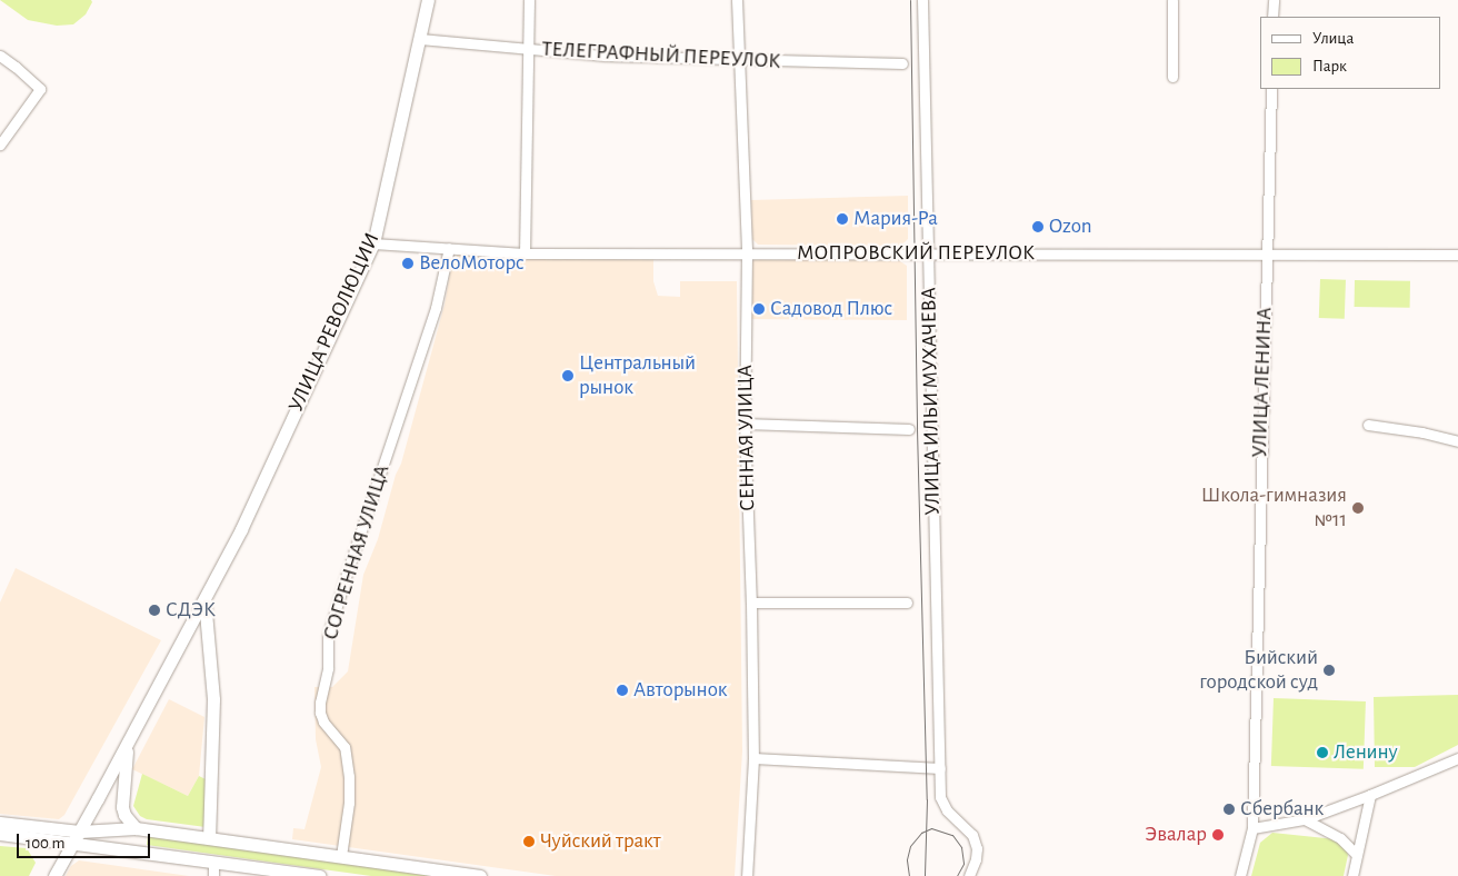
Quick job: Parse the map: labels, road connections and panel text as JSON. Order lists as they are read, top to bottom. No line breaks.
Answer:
{"streets":{"main road":["УЛИЦА РЕВОЛЮЦИИ"],"street":["ТЕЛЕГРАФНЫЙ ПЕРЕУЛОК","МОПРОВСКИЙ ПЕРЕУЛОК","УЛИЦА ЛЕНИНА","УЛИЦА ИЛЬИ МУХАЧЕВА","СЕННАЯ УЛИЦА","СОГРЕННАЯ УЛИЦА"]},"crossings":[["ТЕЛЕГРАФНЫЙ ПЕРЕУЛОК","УЛИЦА РЕВОЛЮЦИИ"],["ТЕЛЕГРАФНЫЙ ПЕРЕУЛОК","СЕННАЯ УЛИЦА"],["МОПРОВСКИЙ ПЕРЕУЛОК","УЛИЦА РЕВОЛЮЦИИ"],["МОПРОВСКИЙ ПЕРЕУЛОК","УЛИЦА ЛЕНИНА"],["МОПРОВСКИЙ ПЕРЕУЛОК","УЛИЦА ИЛЬИ МУХАЧЕВА"],["МОПРОВСКИЙ ПЕРЕУЛОК","СЕННАЯ УЛИЦА"],["МОПРОВСКИЙ ПЕРЕУЛОК","СОГРЕННАЯ УЛИЦА"]],"places":["Мария-Ра","Ozon","ВелоМоторс","Садовод Плюс","Центральный рынок","Школа-гимназия №11","СДЭК","Бийский городской суд","Авторынок","Ленину","Сбербанк","Эвалар","Чуйский тракт"],"legend":["Улица","Парк"],"scale_bar":"100 m"}
